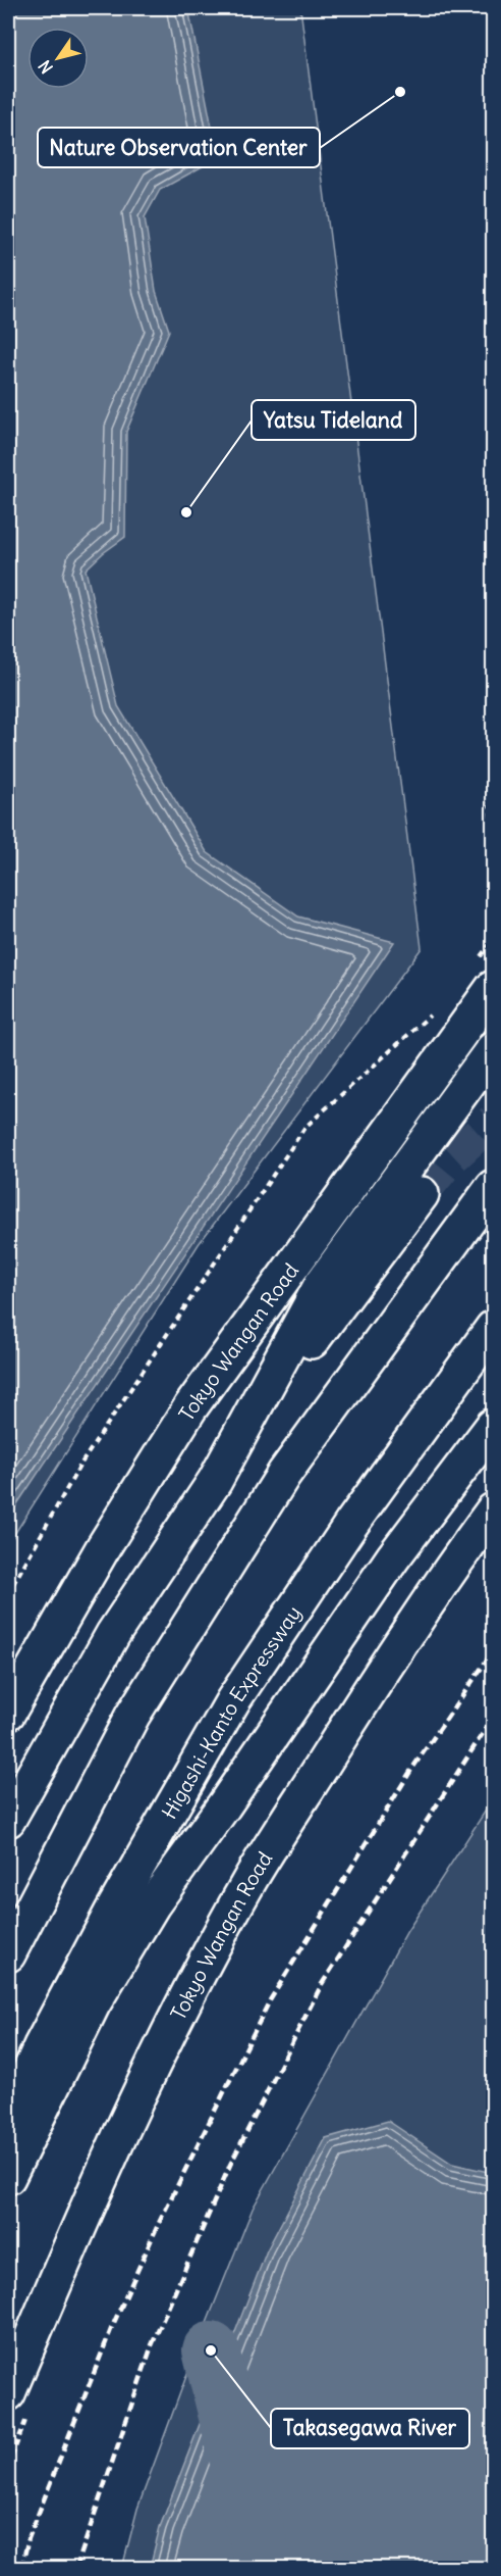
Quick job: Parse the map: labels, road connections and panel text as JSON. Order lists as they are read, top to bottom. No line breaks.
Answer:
{"streets":{"highway":["Tokyo Wangan Road","Higashi-Kanto Expressway"]},"places":["Nature Observation Center","Yatsu Tideland","Takasegawa River"],"north":"bottom left"}
